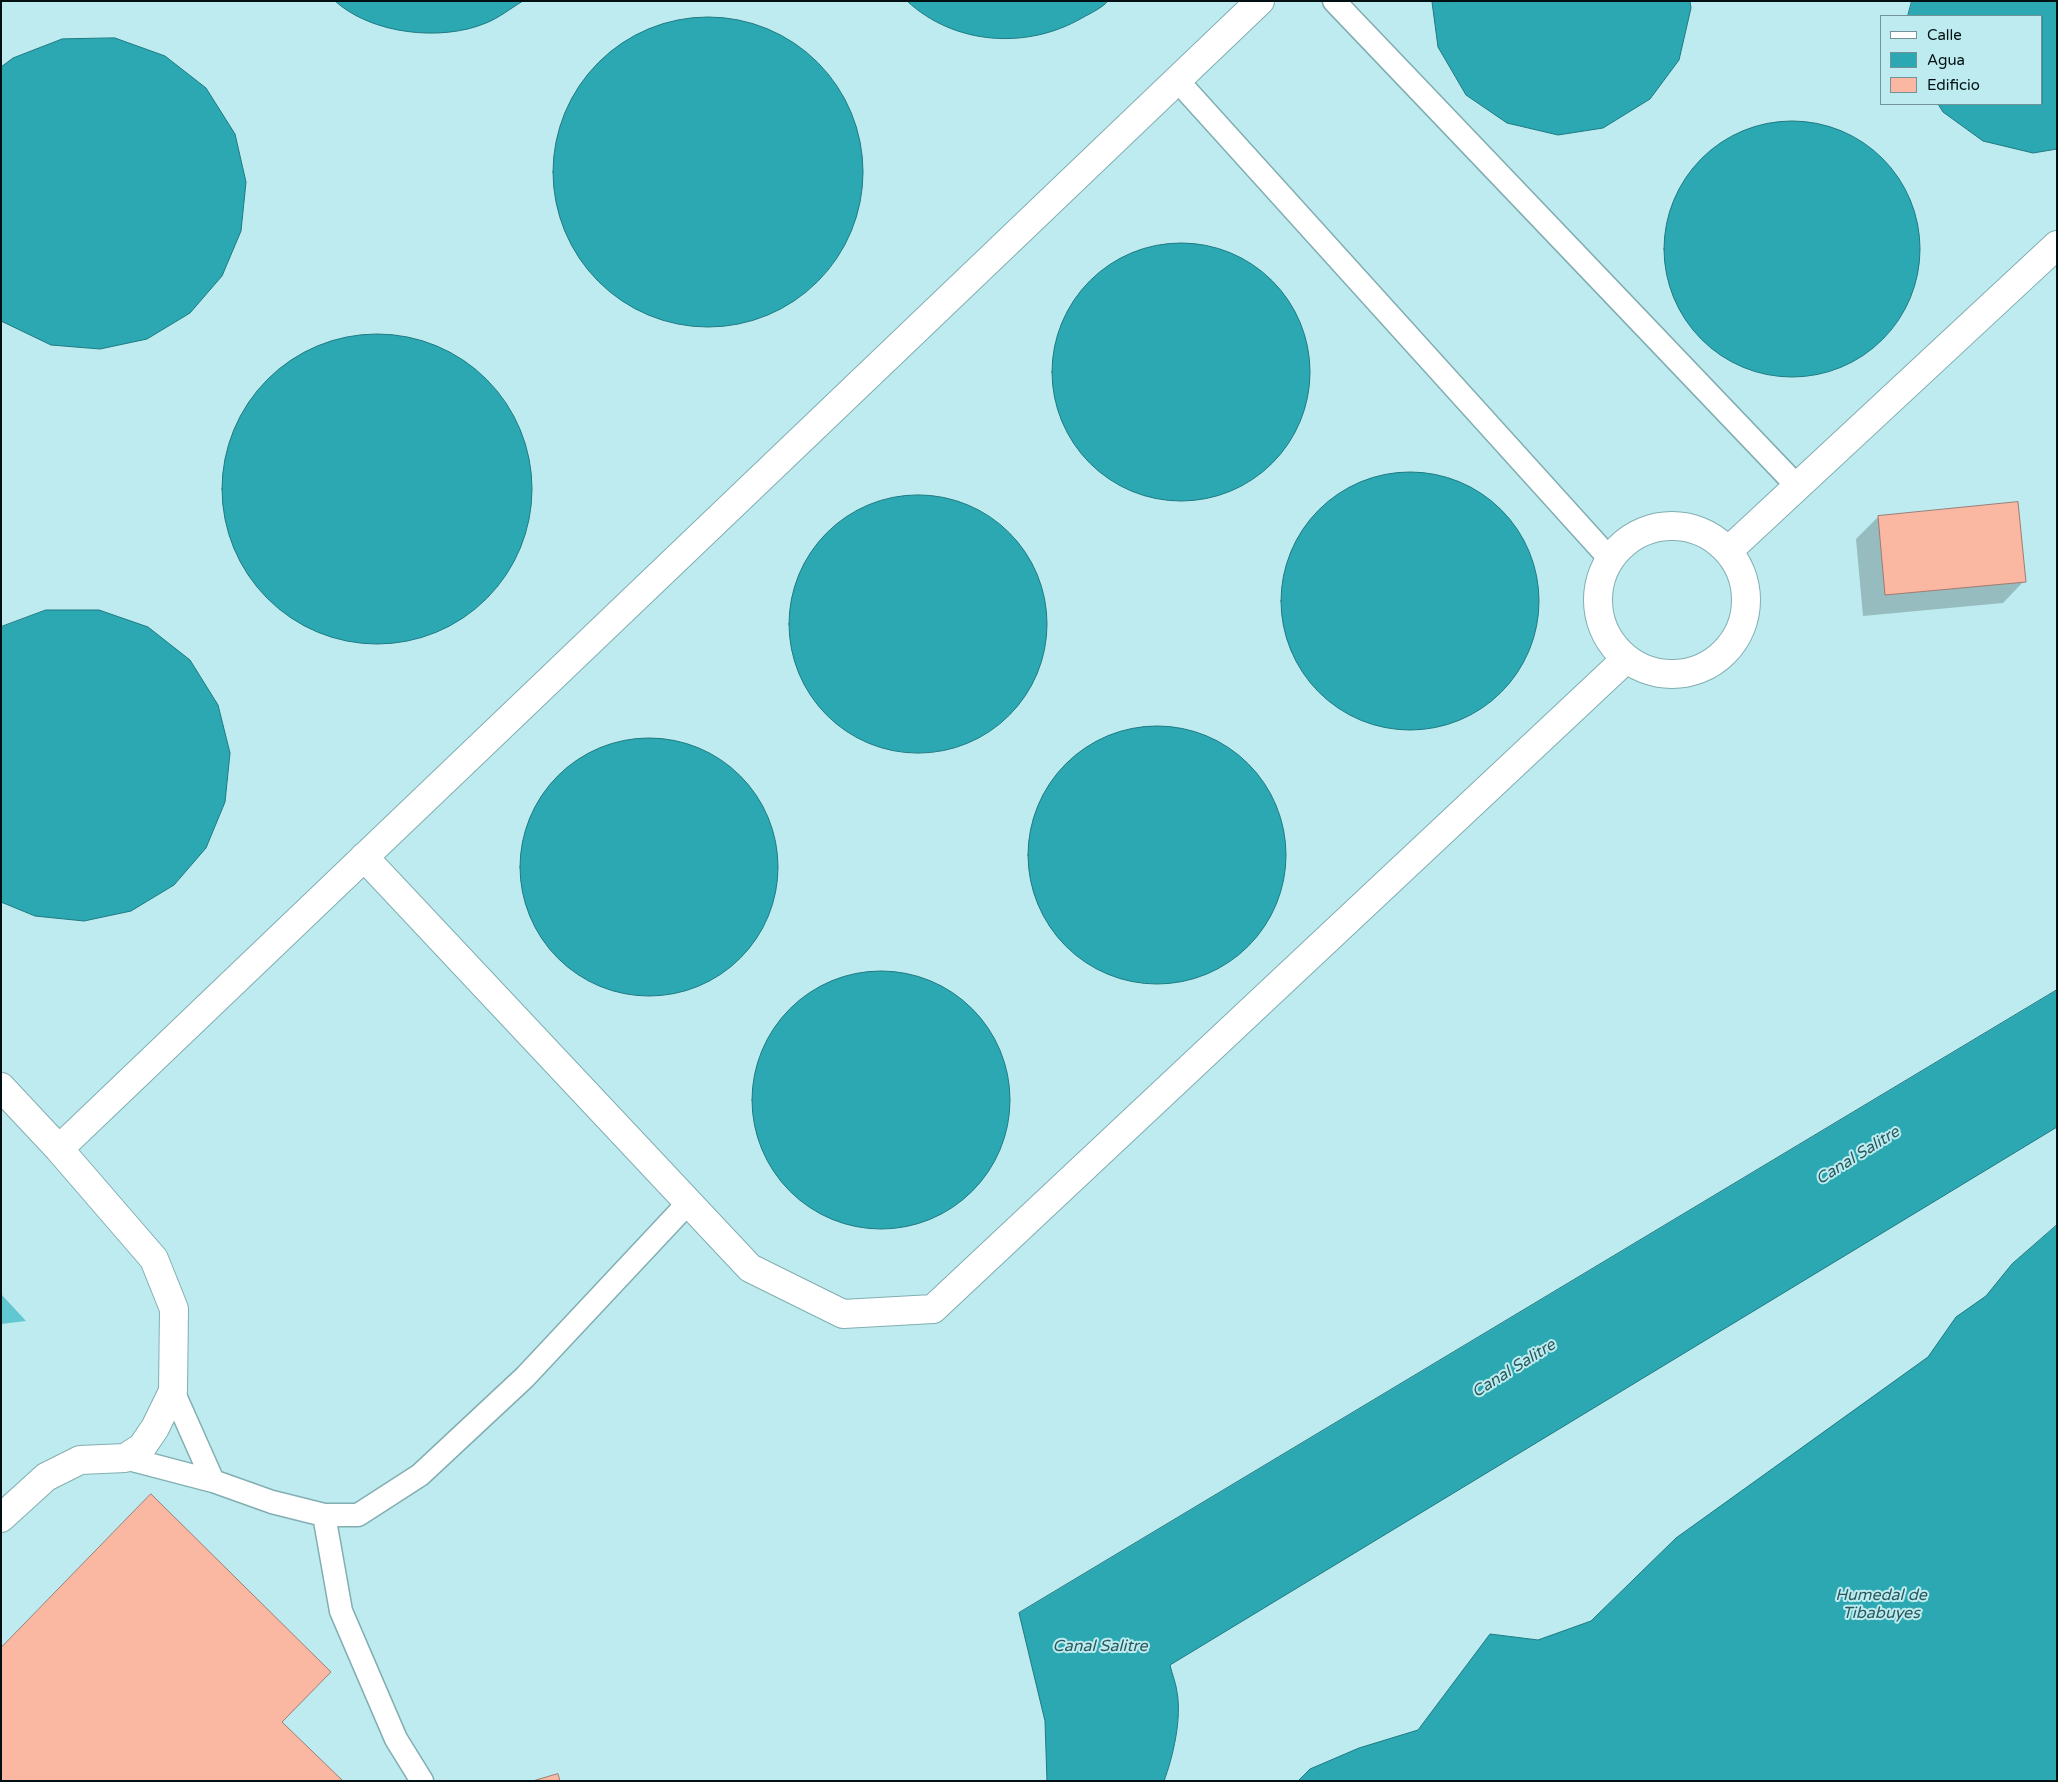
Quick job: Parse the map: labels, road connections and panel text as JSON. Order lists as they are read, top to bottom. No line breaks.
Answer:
{"water":["Canal Salitre","Humedal de Tibabuyes"],"legend":["Calle","Agua","Edificio"]}
